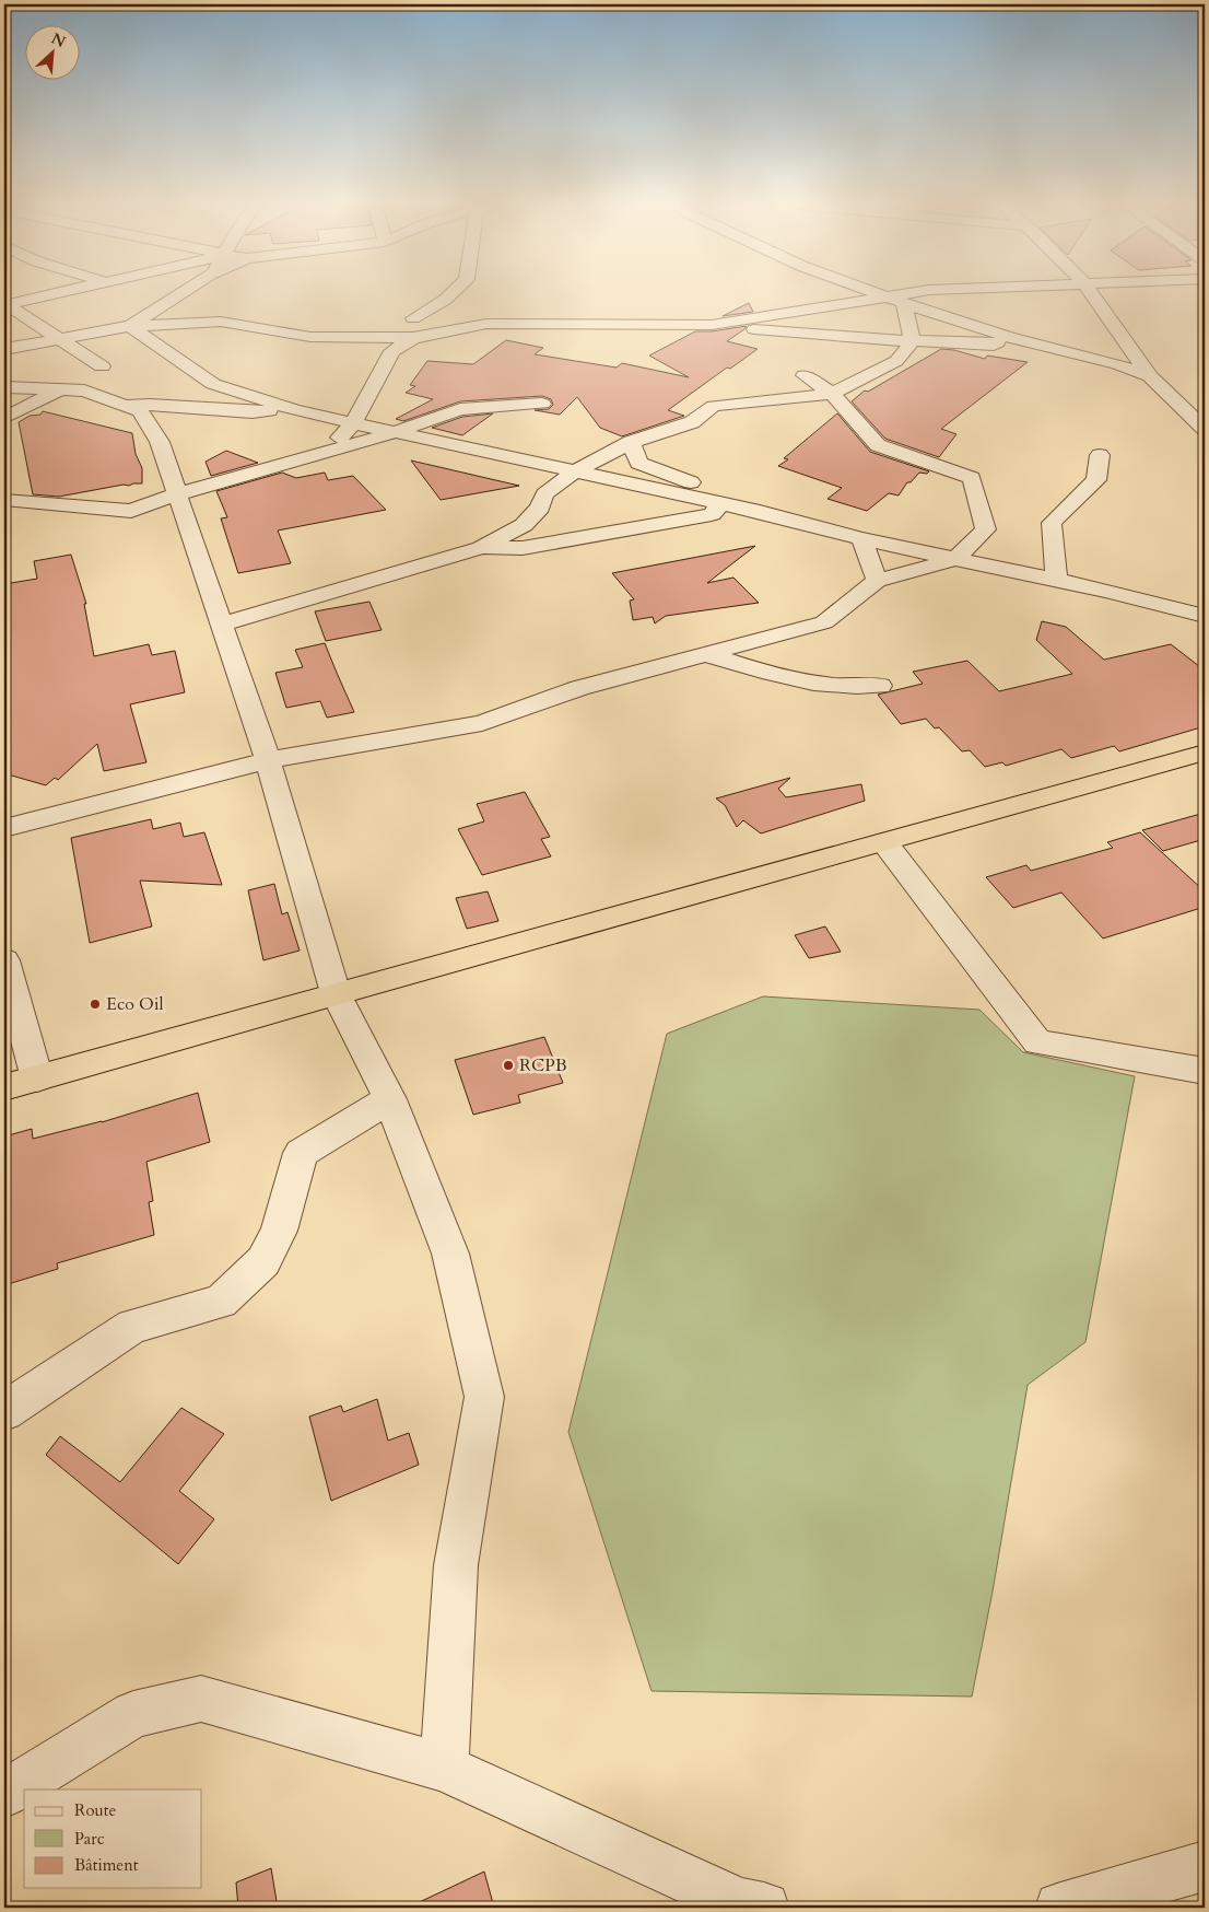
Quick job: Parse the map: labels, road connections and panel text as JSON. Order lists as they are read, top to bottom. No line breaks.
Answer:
{"places":["Eco Oil","RCPB"],"legend":["Route","Parc","Bâtiment"],"north":"top right"}
